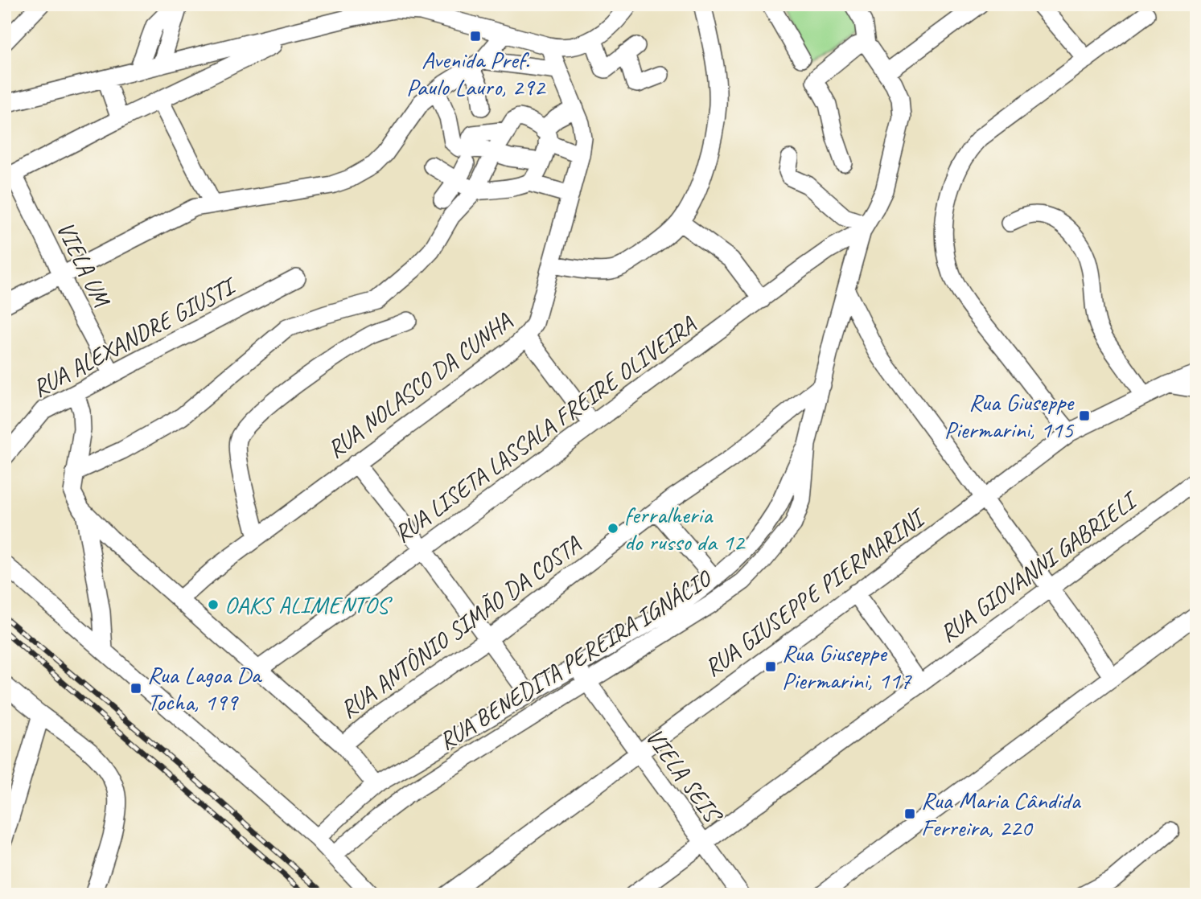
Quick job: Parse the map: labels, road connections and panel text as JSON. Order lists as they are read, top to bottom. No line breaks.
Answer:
{"streets":{"street":["VIELA UM","RUA ALEXANDRE GIUSTI","RUA NOLASCO DA CUNHA","RUA LISETA LASSALA FREIRE OLIVEIRA","RUA GIOVANNI GABRIELI","RUA GIUSEPPE PIERMARINI","RUA ANTÔNIO SIMÃO DA COSTA","RUA BENEDITA PEREIRA IGNÁCIO","VIELA SEIS"]},"crossings":[["VIELA UM","RUA ALEXANDRE GIUSTI"],["RUA GIOVANNI GABRIELI","VIELA SEIS"],["RUA GIUSEPPE PIERMARINI","VIELA SEIS"],["RUA BENEDITA PEREIRA IGNÁCIO","VIELA SEIS"]],"places":{"transit":["Avenida Pref. Paulo Lauro, 292","Rua Giuseppe Piermarini, 115","Rua Giuseppe Piermarini, 117","Rua Lagoa Da Tocha, 199","Rua Maria Cândida Ferreira, 220"],"other":["ferralheria do russo da 12","OAKS ALIMENTOS"]}}
